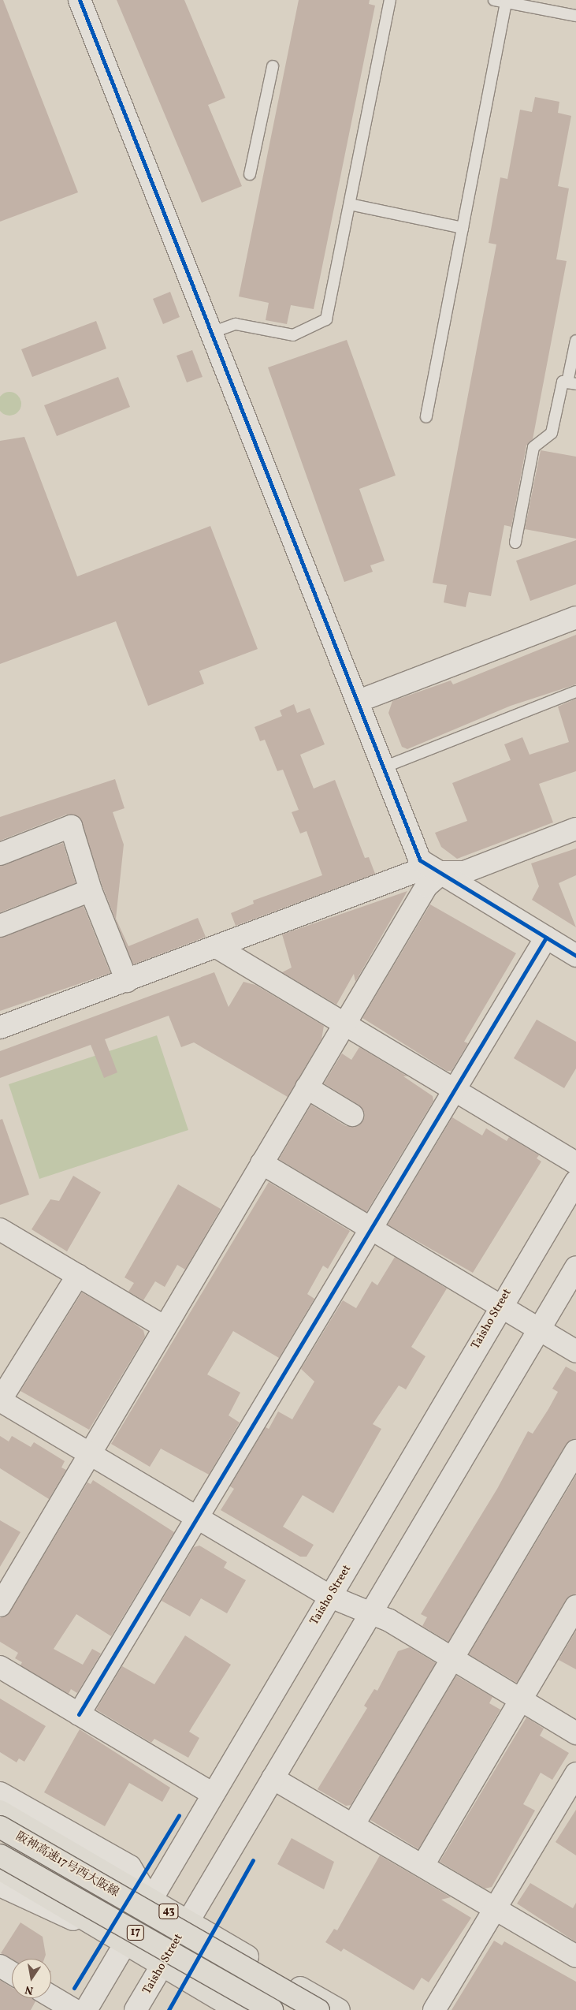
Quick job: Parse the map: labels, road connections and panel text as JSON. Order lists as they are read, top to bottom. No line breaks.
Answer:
{"streets":{"highway":["阪神高速17号西大阪線","43","17"],"street":["Taisho Street"]},"crossings":[["Taisho Street","43"]],"north":"bottom"}
